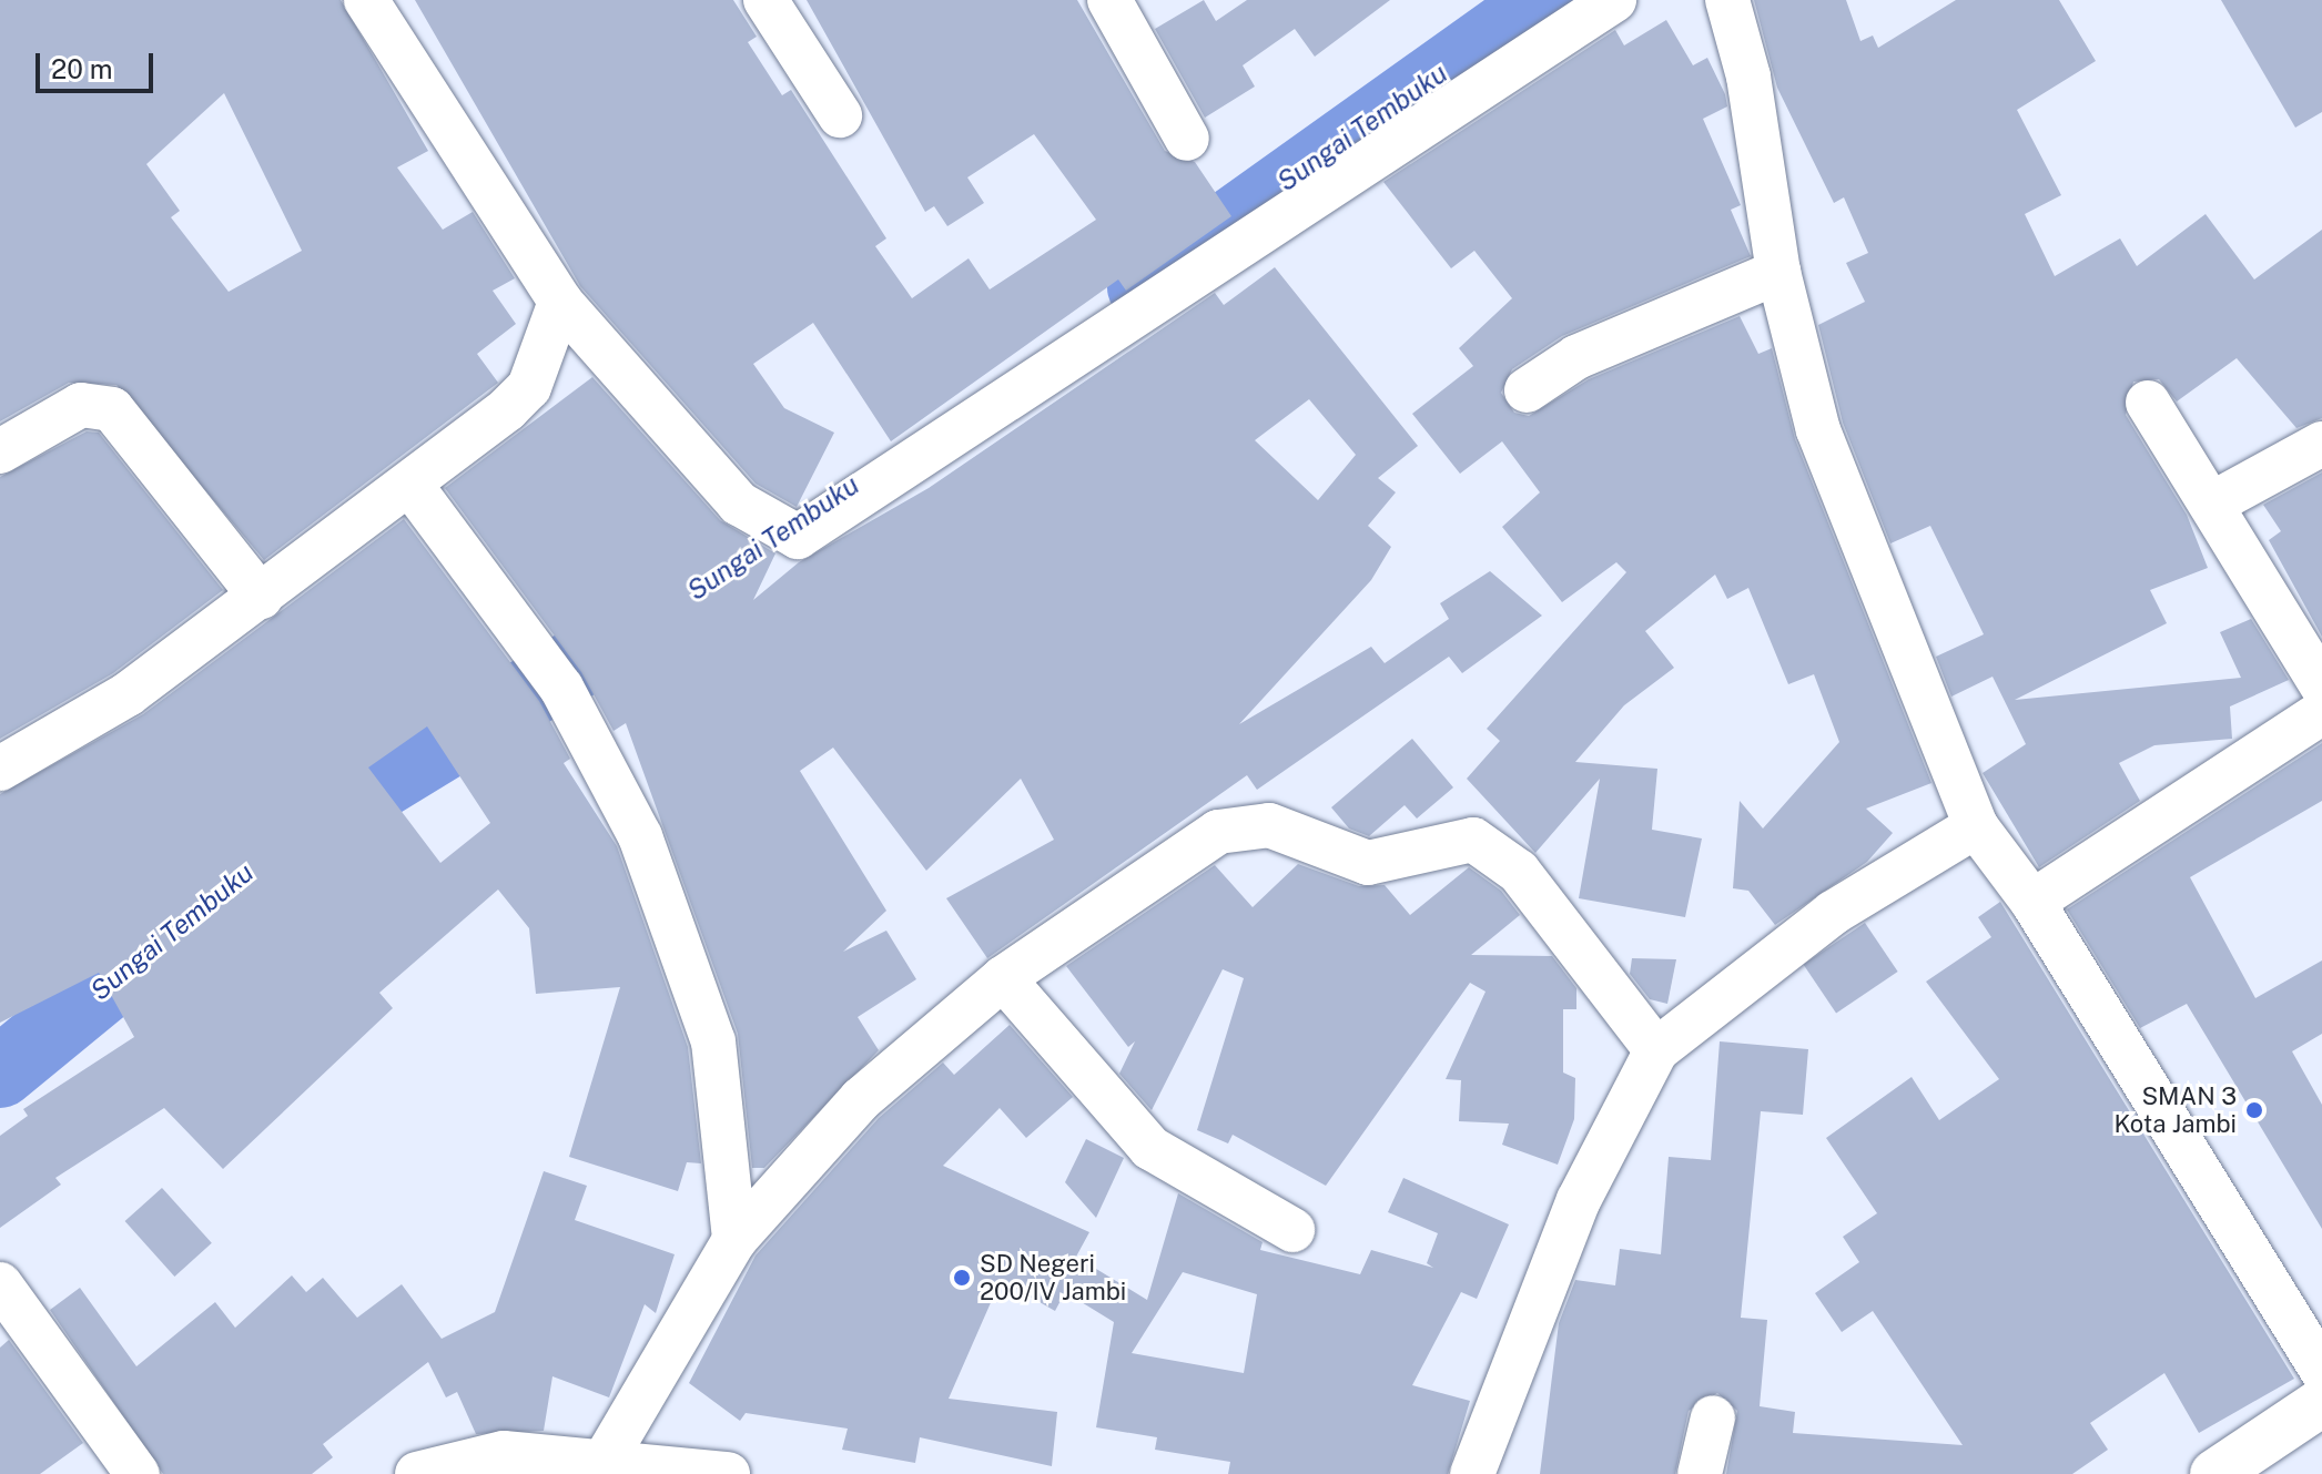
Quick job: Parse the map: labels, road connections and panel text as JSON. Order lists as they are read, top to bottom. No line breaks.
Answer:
{"water":["Sungai Tembuku"],"places":["SMAN 3 Kota Jambi","SD Negeri 200/IV Jambi"],"scale_bar":"20 m"}
